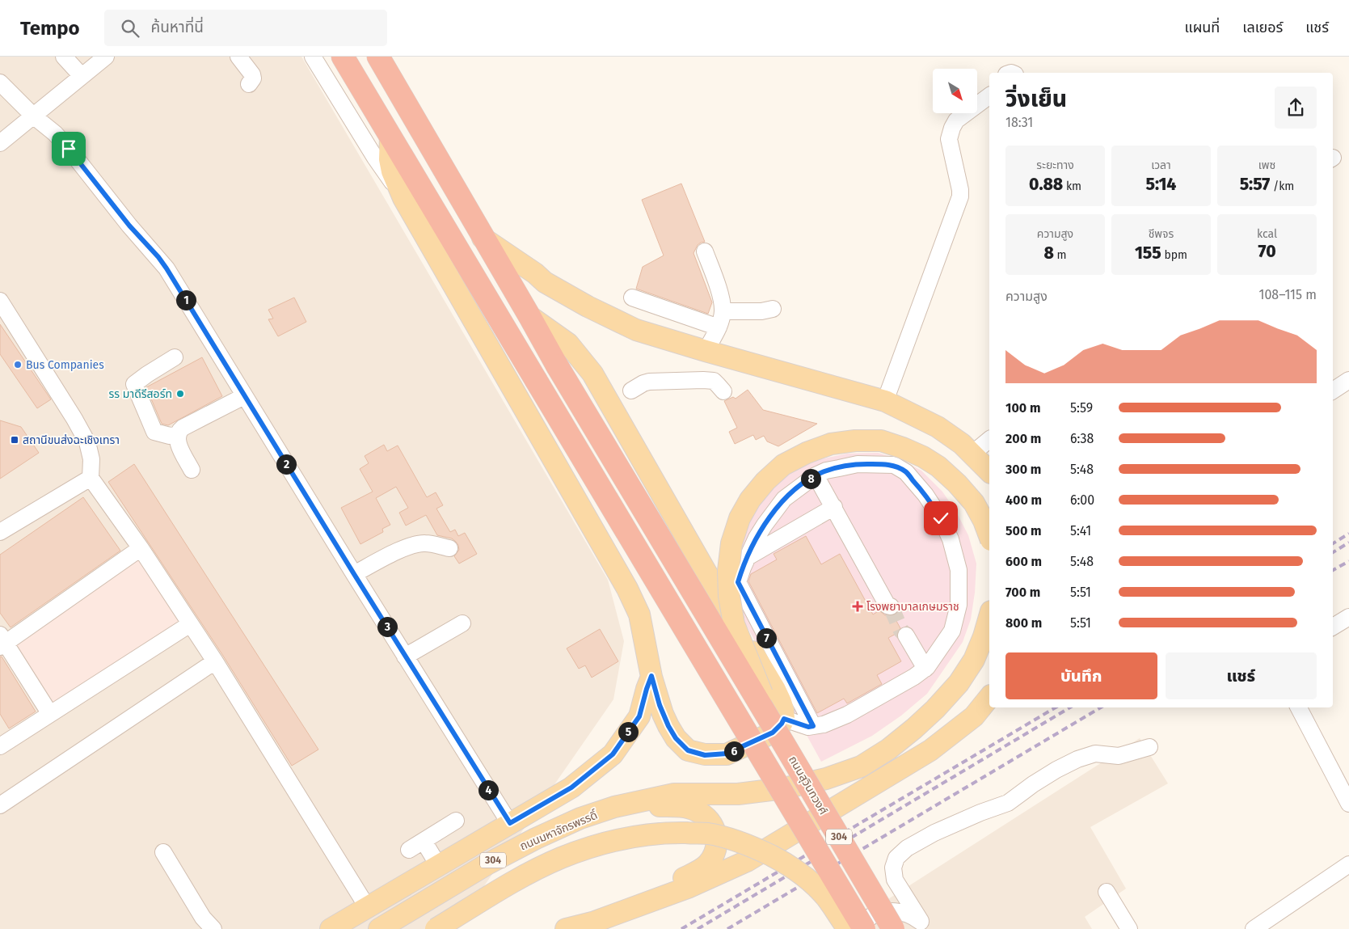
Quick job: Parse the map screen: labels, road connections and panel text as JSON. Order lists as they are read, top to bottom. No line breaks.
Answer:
{"streets":{"highway":["ถนนสุวินทวงศ์","304"],"main road":["ถนนมหาจักรพรรดิ์"]},"places":{"other":["Bus Companies","รร มาดีรีสอร์ท"],"transit":["สถานีขนส่งฉะเชิงเทรา"],"health":["โรงพยาบาลเกษมราช"]},"north":"bottom right","page":{"header":"Tempo","search":"ค้นหาที่นี่","nav":["แผนที่","เลเยอร์","แชร์"],"heading":["วิ่งเย็น","18:31"],"stats":[["ระยะทาง","0.88 km"],["เวลา","5:14"],["เพซ","5:57 /km"],["ความสูง","8 m"],["ชีพจร","155 bpm"],["kcal","70"]],"chart":["ความสูง","108–115 m"],"pins":["1","2","8","3","7","5","6","4"],"list":[{"name":"100 m","note":"5:59"},{"name":"200 m","note":"6:38"},{"name":"300 m","note":"5:48"},{"name":"400 m","note":"6:00"},{"name":"500 m","note":"5:41"},{"name":"600 m","note":"5:48"},{"name":"700 m","note":"5:51"},{"name":"800 m","note":"5:51"}],"buttons":["บันทึก","แชร์"]}}
